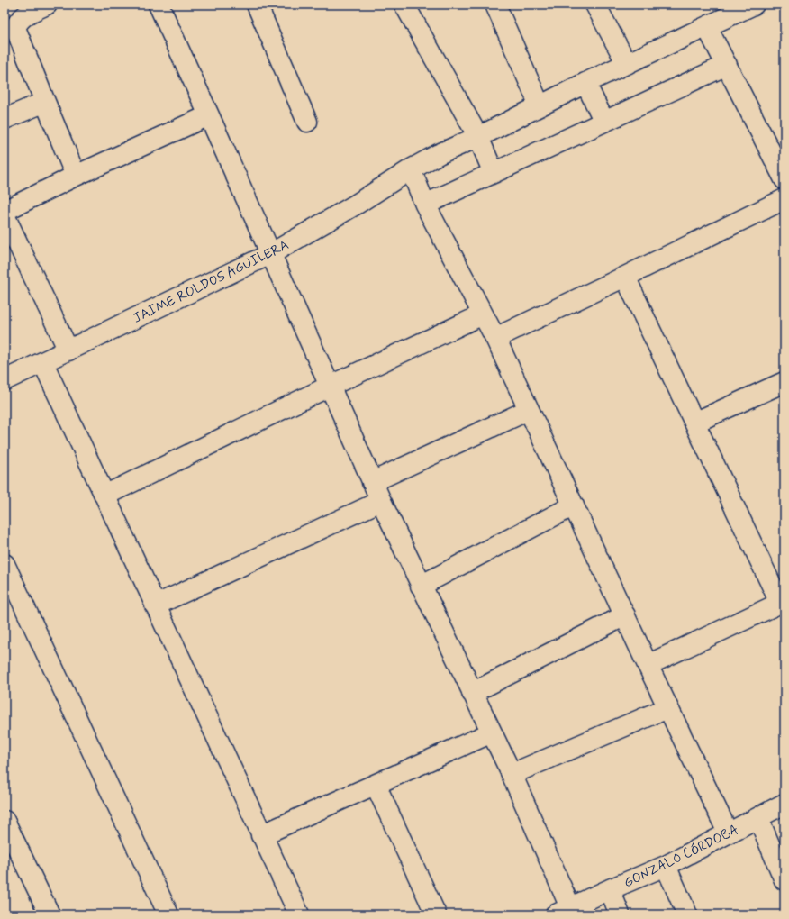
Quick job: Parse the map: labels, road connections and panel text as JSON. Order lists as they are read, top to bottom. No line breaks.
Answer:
{"streets":{"street":["JAIME ROLDOS AGUILERA","GONZALO CÓRDOBA"]}}
